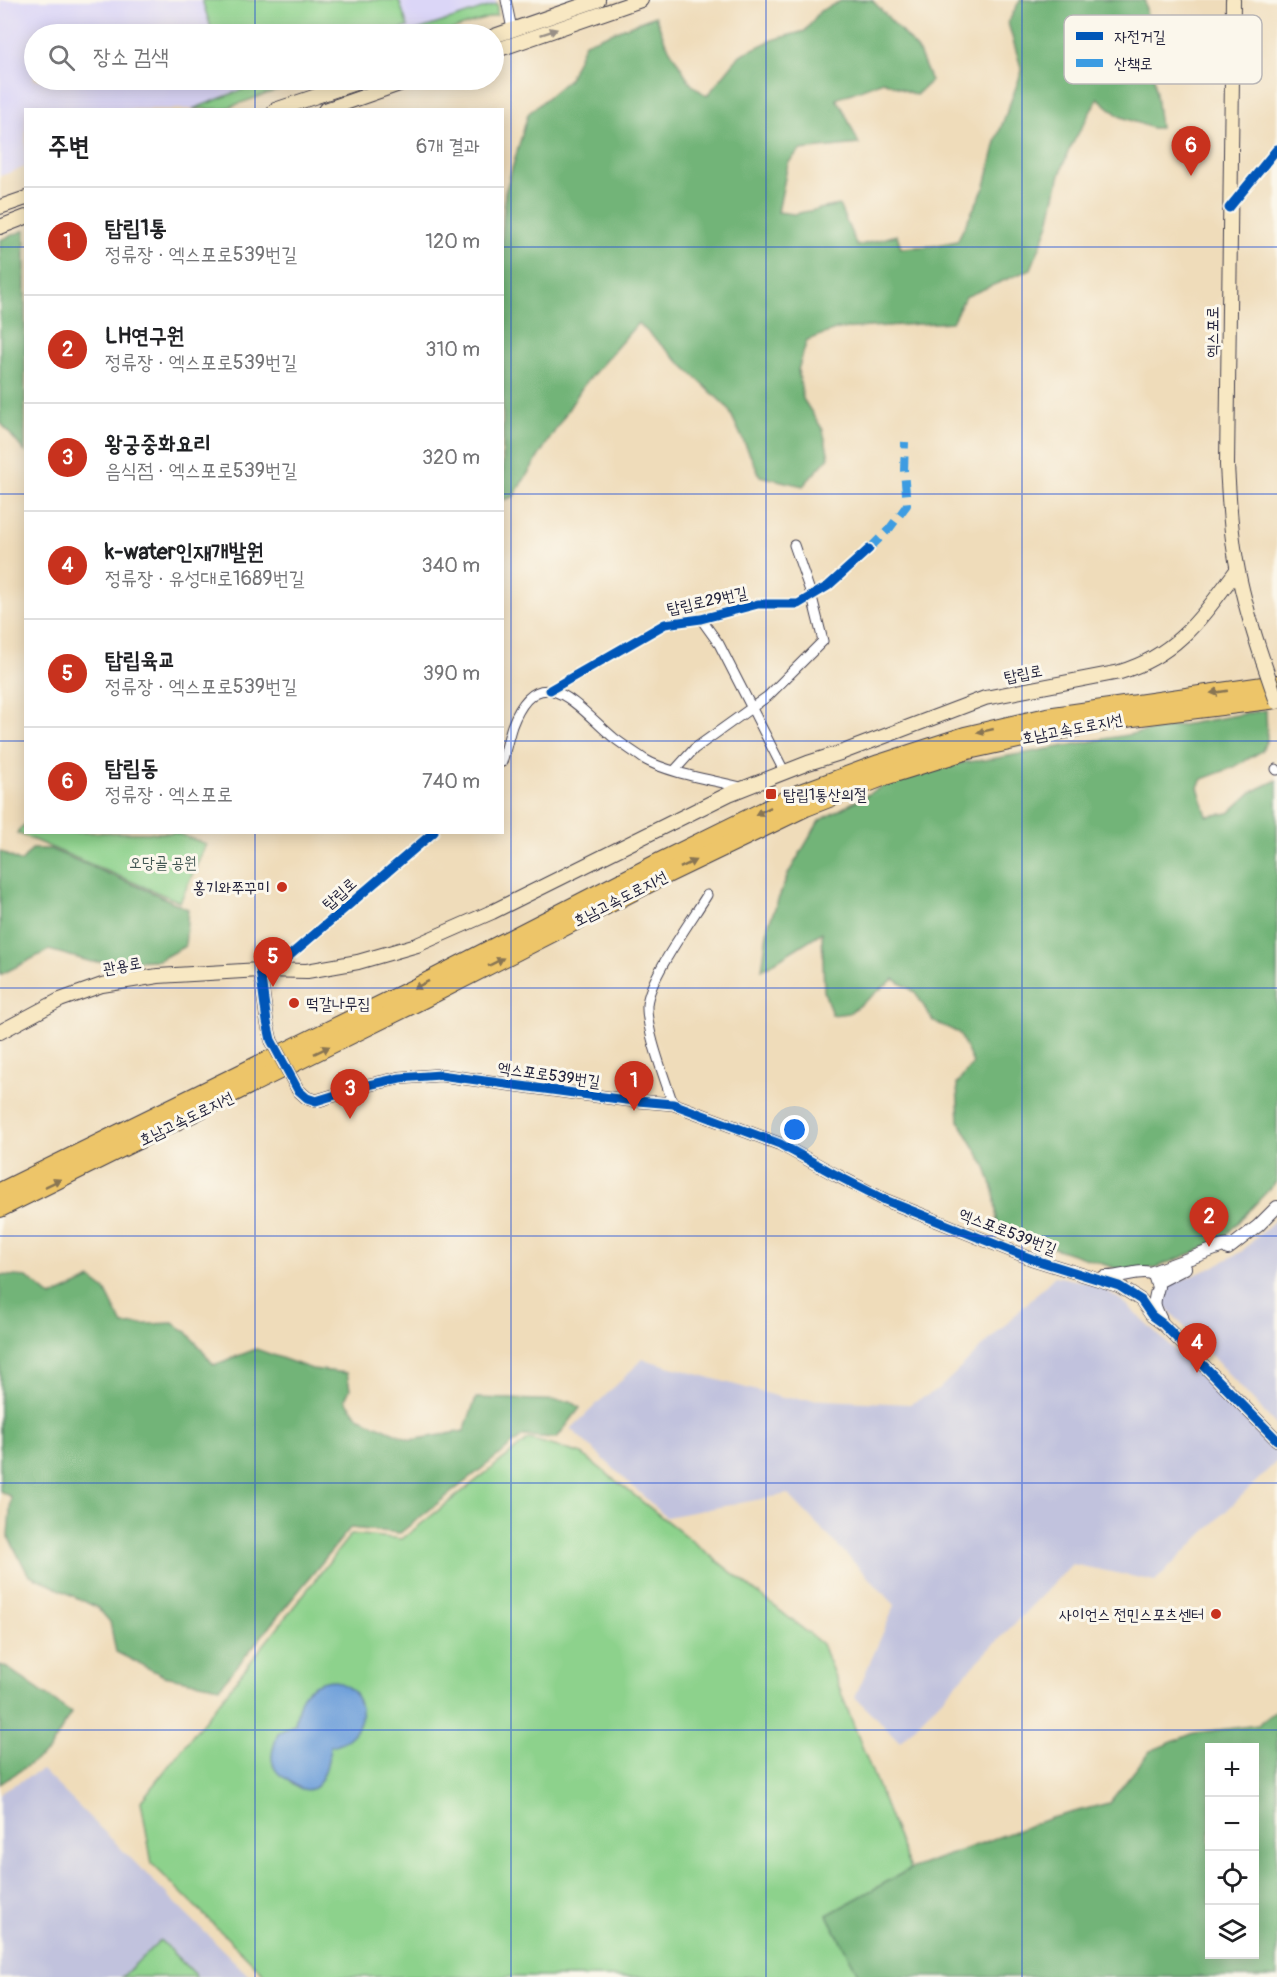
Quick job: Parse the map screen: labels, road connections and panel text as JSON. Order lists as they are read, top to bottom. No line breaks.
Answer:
{"streets":{"highway":["호남고속도로지선"],"main road":["엑스포로","탑립로","관용로"],"street":["탑립로29번길","엑스포로539번길"]},"crossings":[["엑스포로","탑립로"],["엑스포로","호남고속도로지선"],["탑립로","관용로"],["탑립로","엑스포로539번길"],["관용로","엑스포로539번길"]],"parks":["오당골 공원"],"places":{"transit":["탑립1통산의절"],"other":["홍기와쭈꾸미","떡갈나무집","사이언스 전민스포츠센터"]},"legend":["자전거길","산책로"],"page":{"search":"장소 검색","heading":["주변","6개 결과"],"pins":["6","5","1","3","2","4"],"list":[{"mark":"1","name":"탑립1통","note":"정류장 · 엑스포로539번길","value":"120 m"},{"mark":"2","name":"LH연구원","note":"정류장 · 엑스포로539번길","value":"310 m"},{"mark":"3","name":"왕궁중화요리","note":"음식점 · 엑스포로539번길","value":"320 m"},{"mark":"4","name":"k-water인재개발원","note":"정류장 · 유성대로1689번길","value":"340 m"},{"mark":"5","name":"탑립육교","note":"정류장 · 엑스포로539번길","value":"390 m"},{"mark":"6","name":"탑립동","note":"정류장 · 엑스포로","value":"740 m"}],"map_buttons":["+","−"]}}
